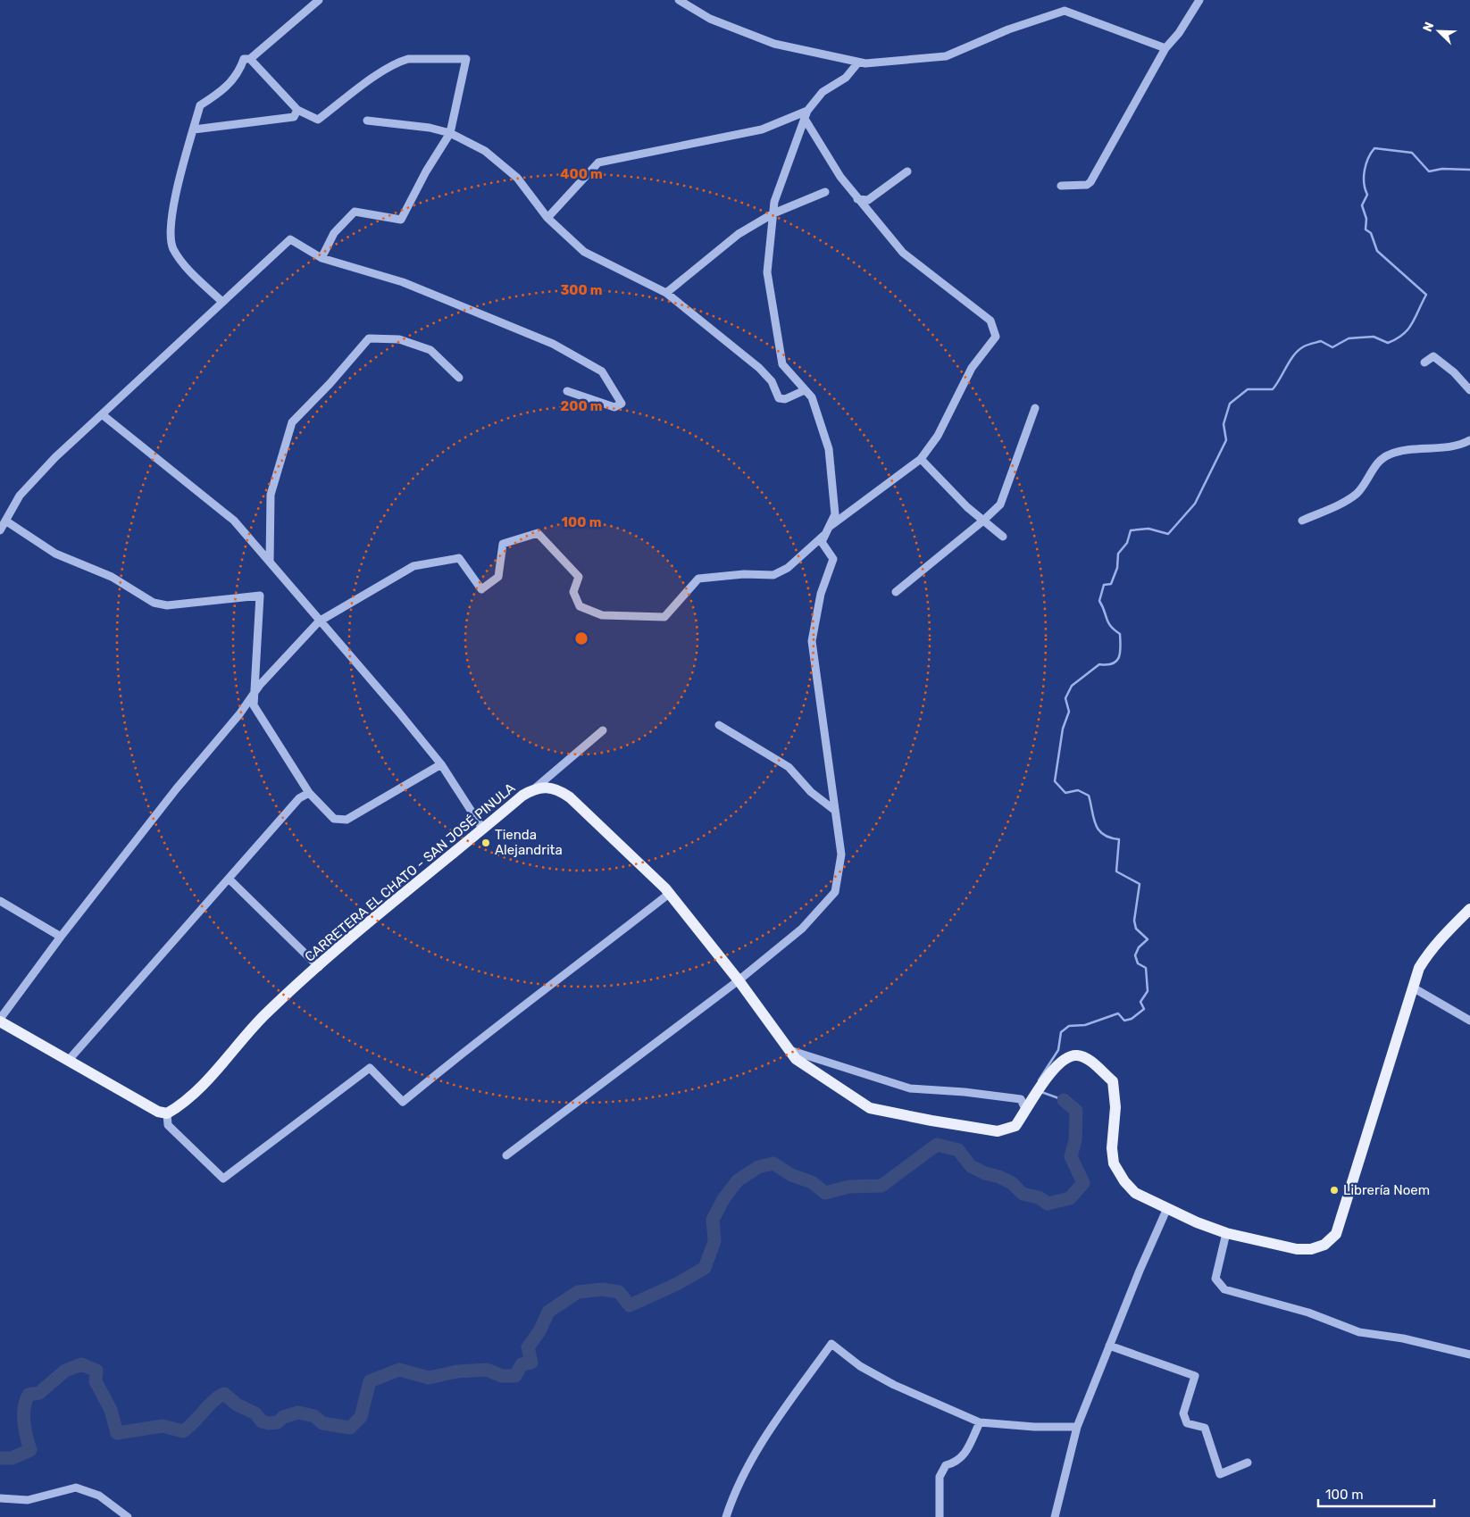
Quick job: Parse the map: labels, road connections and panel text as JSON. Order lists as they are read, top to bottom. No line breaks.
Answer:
{"streets":{"main road":["CARRETERA EL CHATO - SAN JOSÉ PINULA"]},"places":["Tienda Alejandrita","Librería Noem"],"scale_bar":"100 m","north":"top left","rings":["400 m","300 m","200 m","100 m"]}
